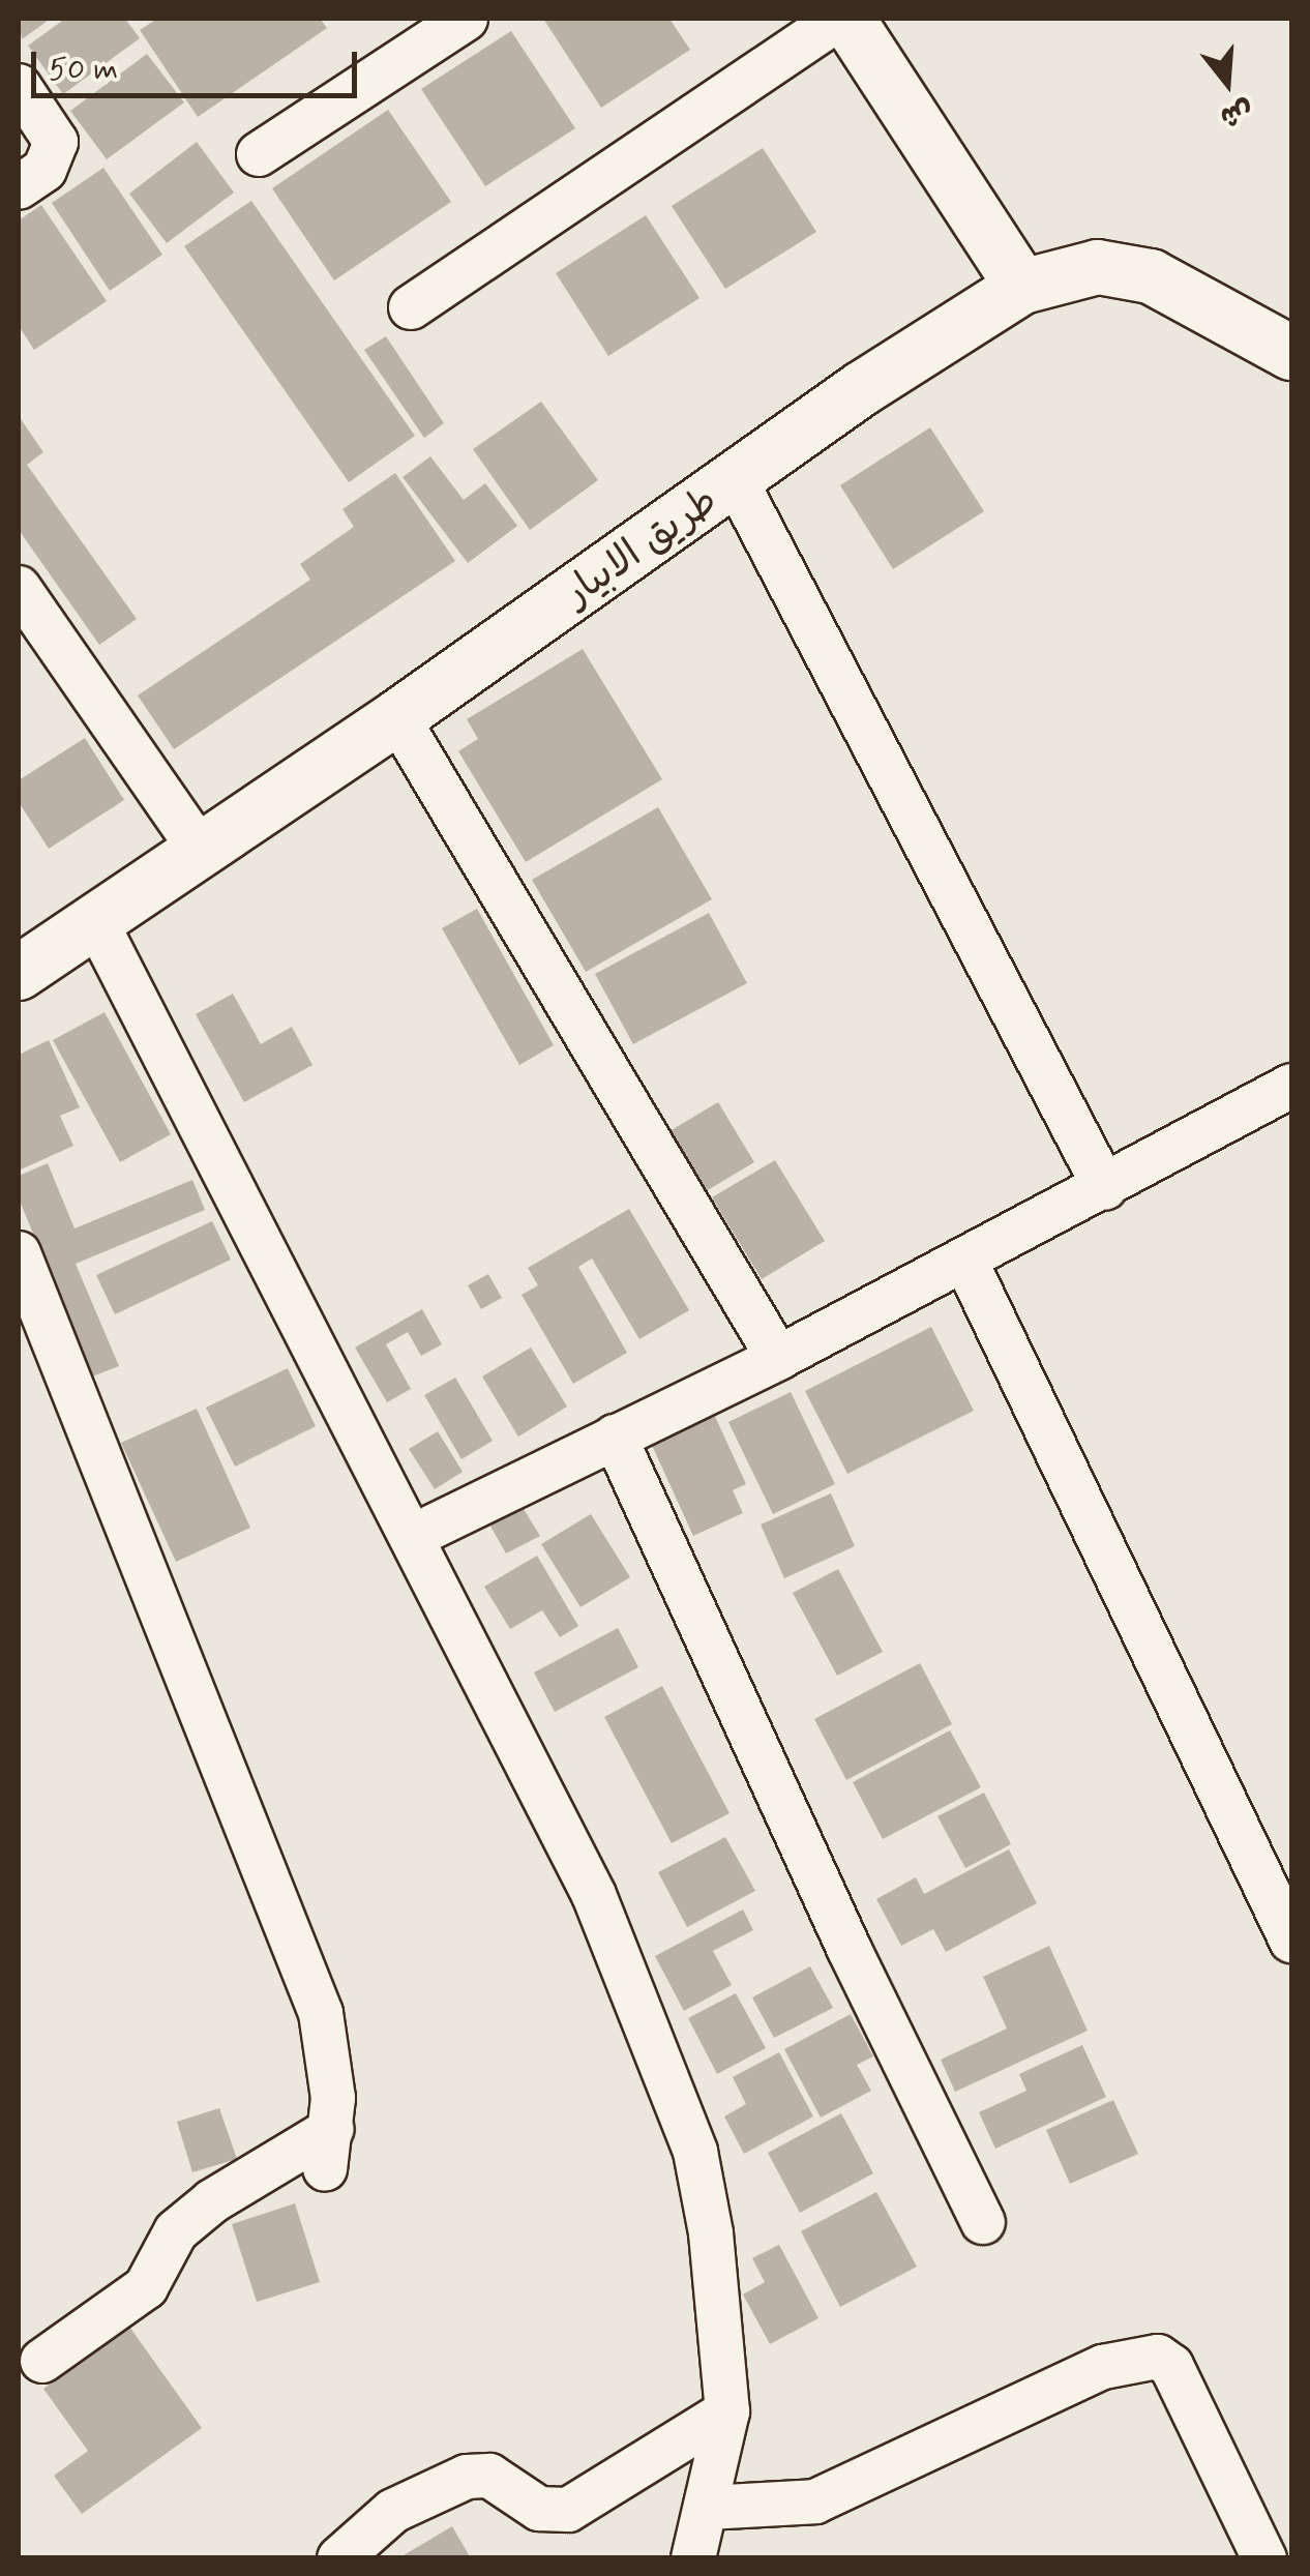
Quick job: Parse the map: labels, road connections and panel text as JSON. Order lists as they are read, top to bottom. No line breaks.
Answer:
{"streets":{"main road":["طريق الابيار"]},"scale_bar":"50 m","north":"bottom"}
